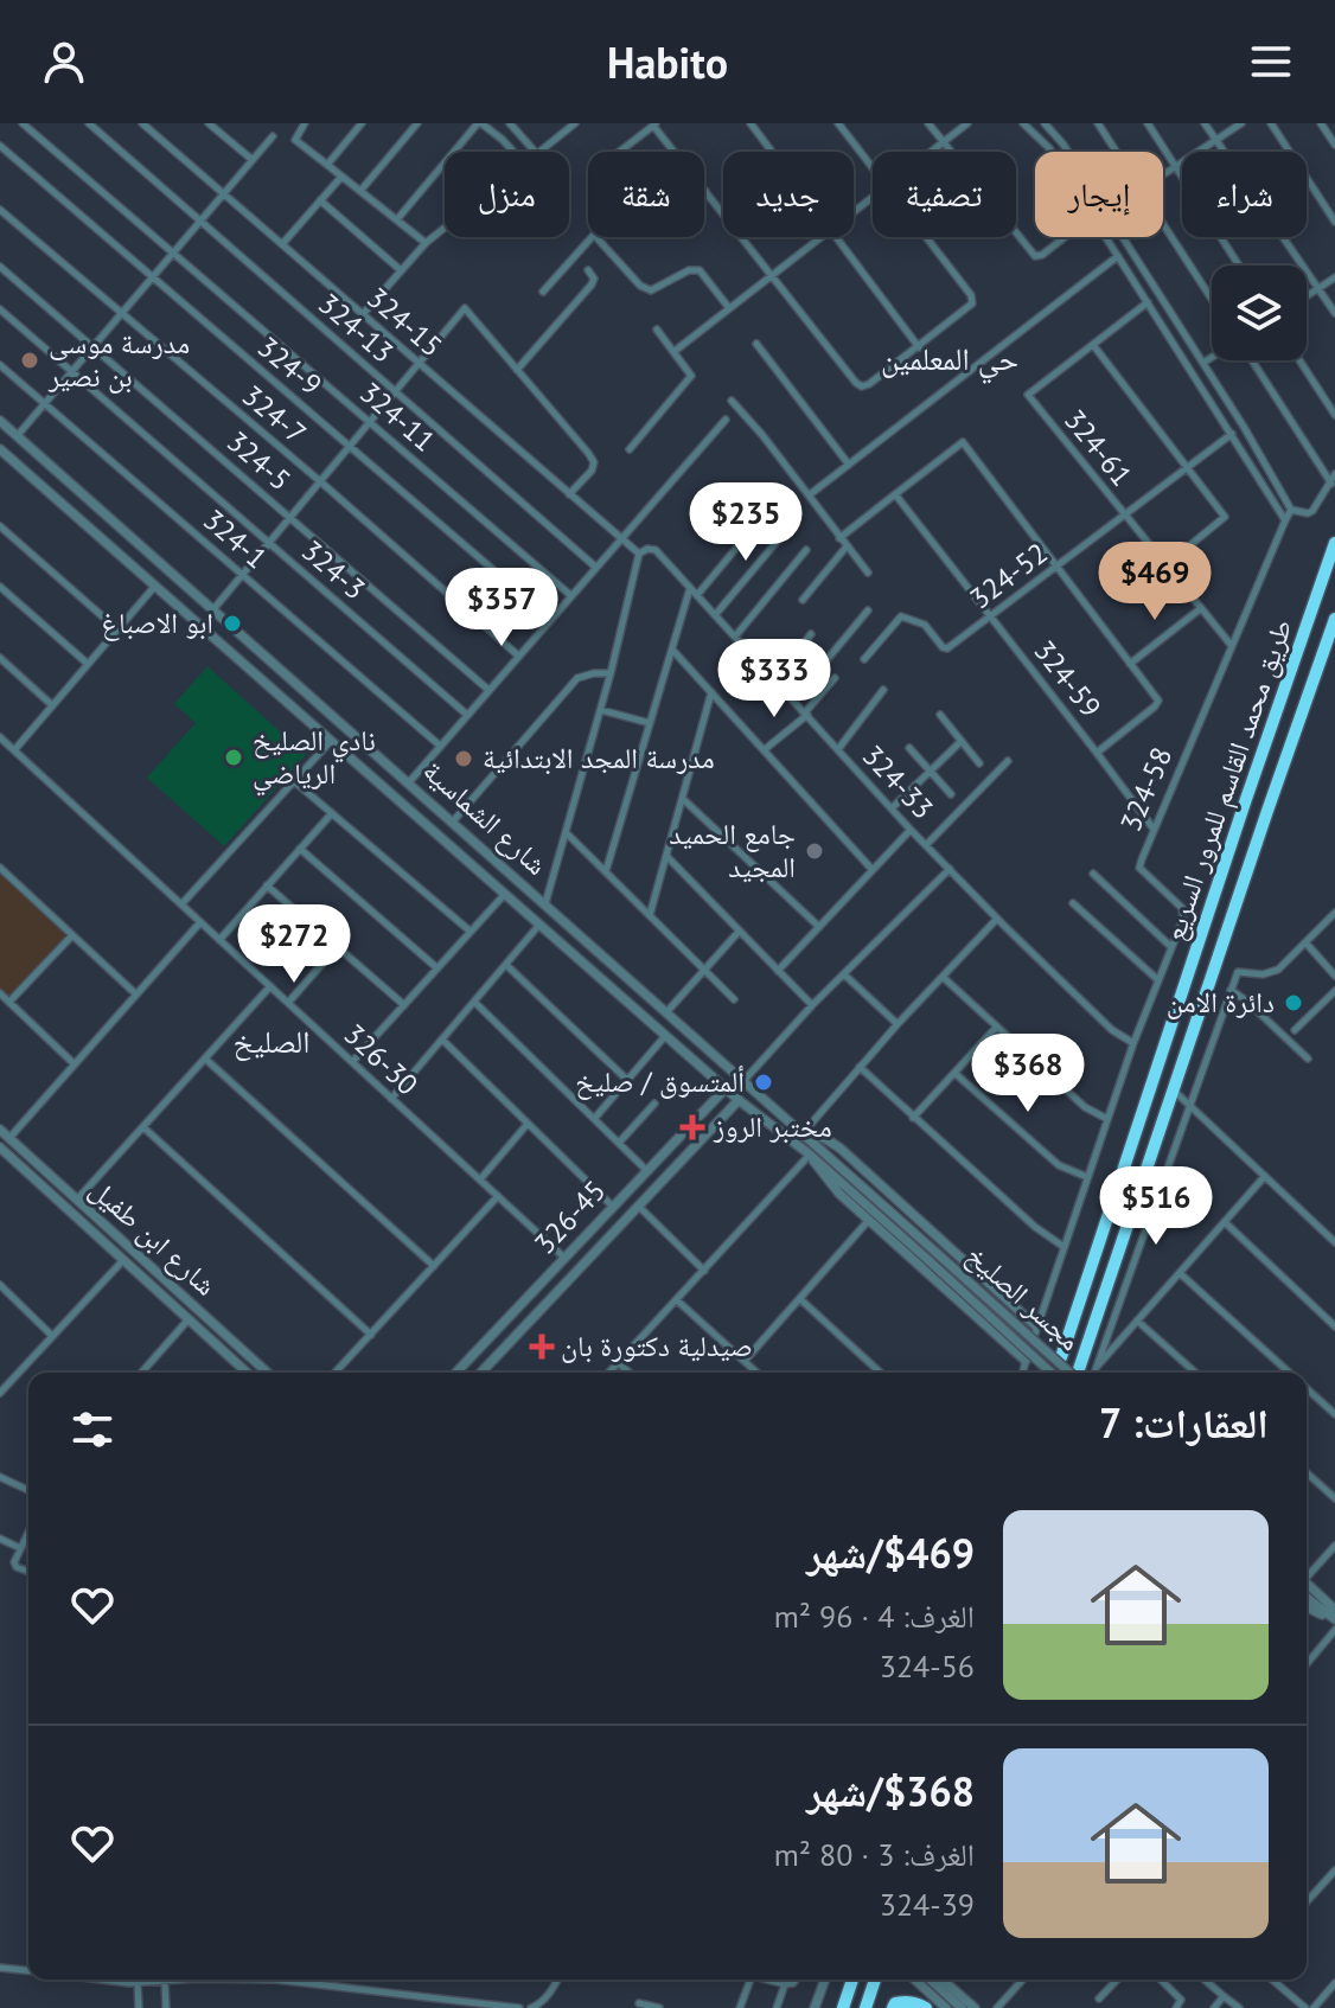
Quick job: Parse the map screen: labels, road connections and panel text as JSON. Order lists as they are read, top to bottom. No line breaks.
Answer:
{"streets":{"highway":["طريق محمد القاسم للمرور السريع"],"street":["324-15","324-13","324-9","324-7","324-11","324-61","324-5","324-1","324-3","324-52","324-59","324-33","324-58","شارع الشماسية","326-30","326-45","شارع ابن طفيل","مجسر الصليخ"]},"crossings":[["324-15","324-33"],["324-61","324-52"],["324-61","324-58"],["324-52","324-59"],["324-33","324-58"],["شارع الشماسية","326-45"],["شارع الشماسية","مجسر الصليخ"],["326-30","326-45"]],"districts":["حي المعلمين","الصليخ"],"places":{"other":["مدرسة موسى بن نصير","ابو الاصباغ","نادي الصليخ الرياضي","مدرسة المجد الابتدائية","جامع الحميد المجيد","دائرة الامن","ألمتسوق / صليخ"],"health":["مختبر الروز","صيدلية دكتورة بان"]},"page":{"header":"Habito","chip":["شراء","إيجار","تصفية","جديد","شقة","منزل"],"price":["$235","$469","$357","$333","$272","$368","$516"],"heading":"العقارات: 7","list":[{"name":"$469/شهر","note":"الغرف: 4 · 96 m² · 324-56"},{"name":"$368/شهر","note":"الغرف: 3 · 80 m² · 324-39"}]}}
